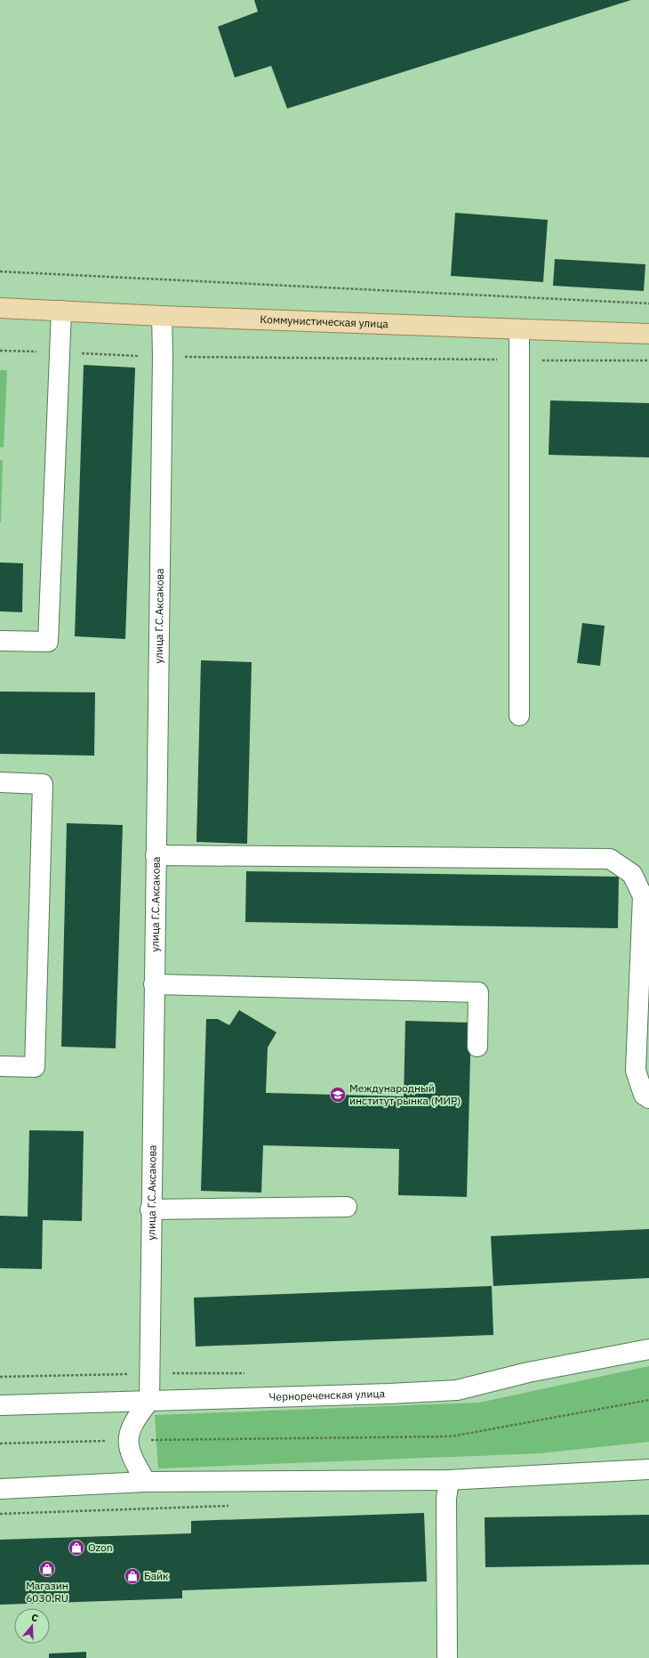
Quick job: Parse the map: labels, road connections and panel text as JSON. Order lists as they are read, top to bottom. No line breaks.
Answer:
{"streets":{"main road":["Коммунистическая улица"],"street":["улица Г.С.Аксакова","Чернореченская улица"]},"crossings":[["Коммунистическая улица","улица Г.С.Аксакова"],["улица Г.С.Аксакова","Чернореченская улица"]],"places":{"school or university":["Международный институт рынка (МИР)"],"shop":["Ozon","Магазин 6030.RU","Байк"]},"north":"top"}
